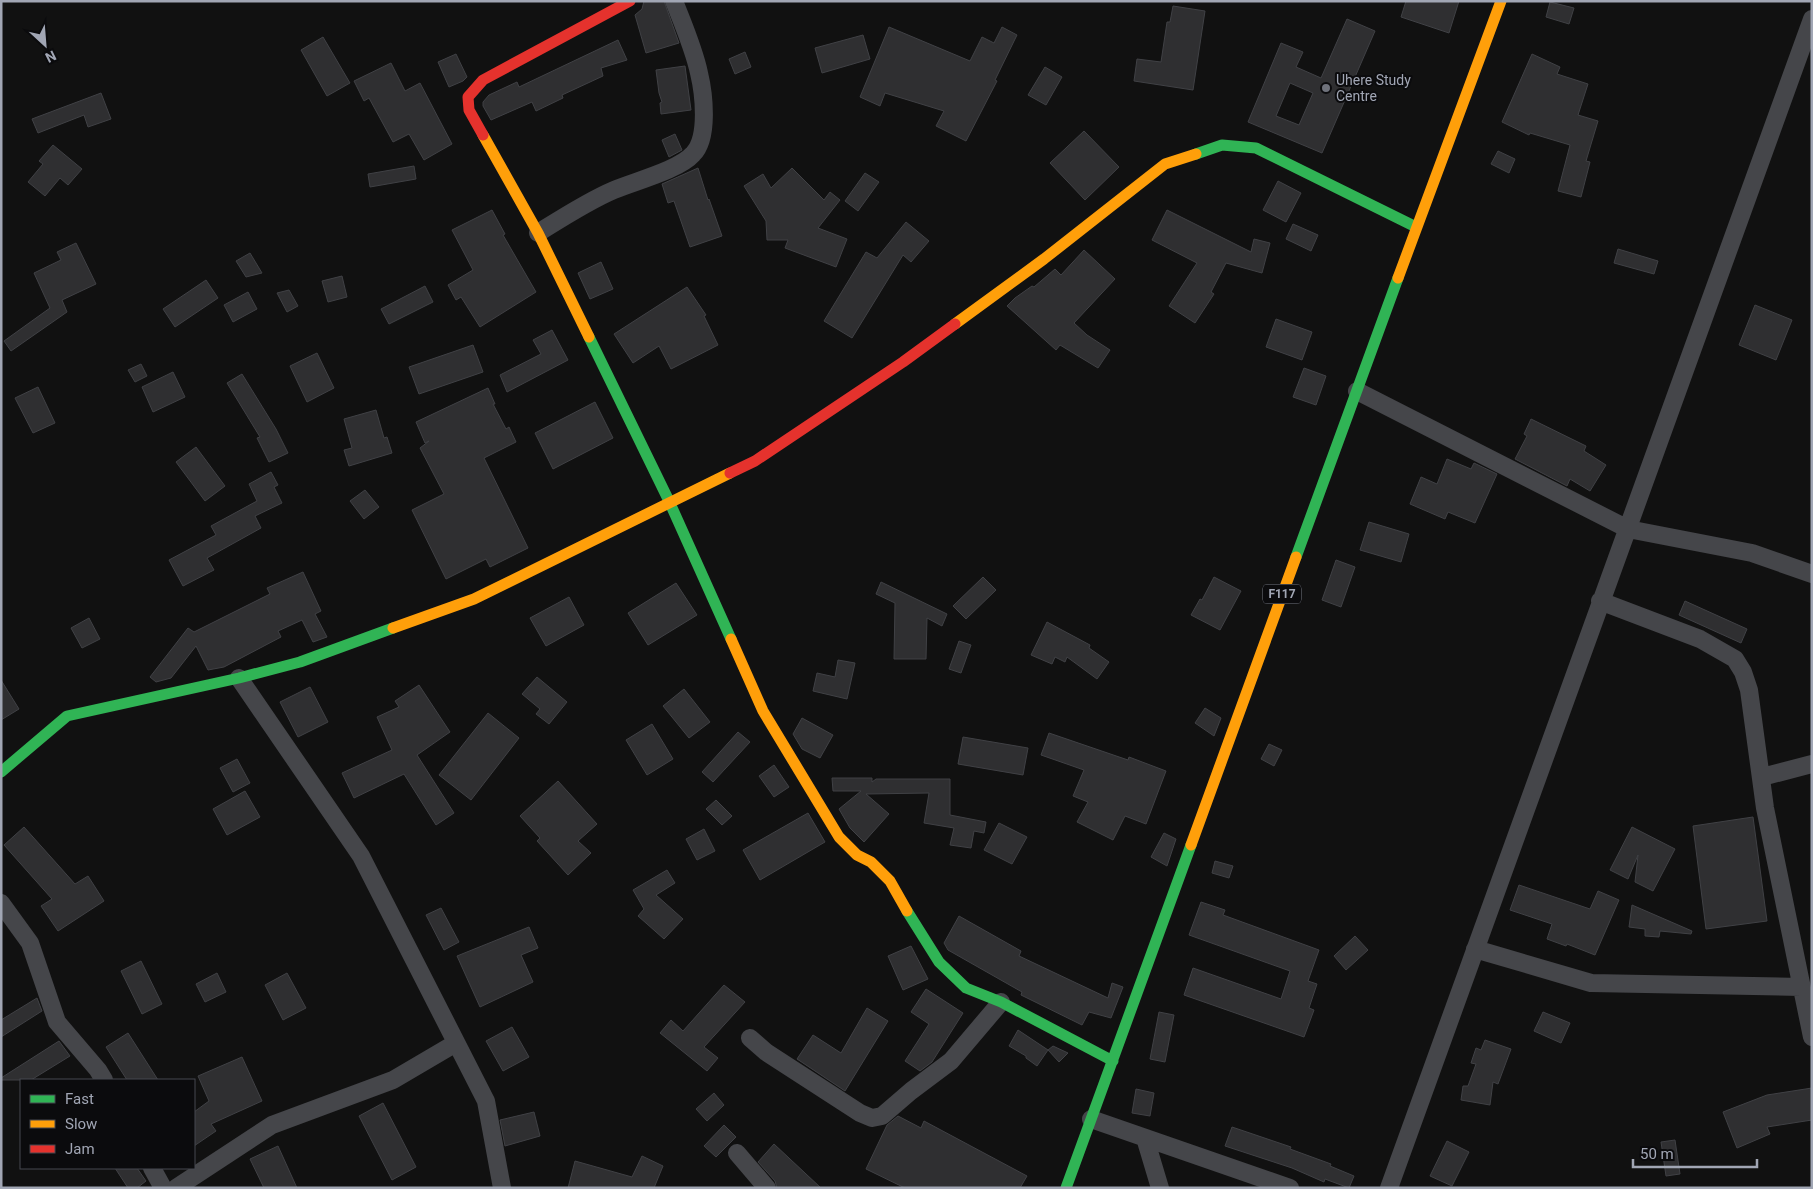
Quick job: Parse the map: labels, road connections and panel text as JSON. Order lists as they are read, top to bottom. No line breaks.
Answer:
{"streets":{"street":["F117"]},"places":["Uhere Study Centre"],"legend":["Fast","Slow","Jam"],"scale_bar":"50 m","north":"bottom right"}
